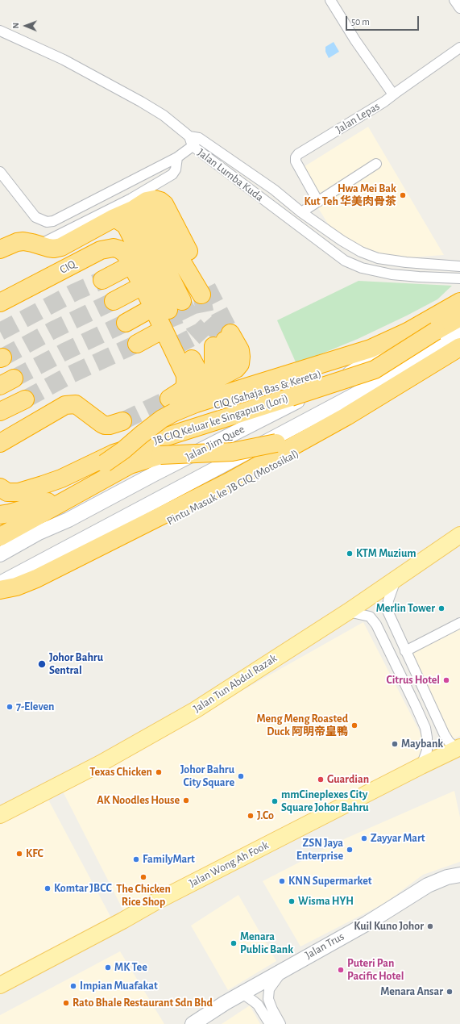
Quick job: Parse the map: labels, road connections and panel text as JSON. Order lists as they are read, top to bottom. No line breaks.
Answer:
{"streets":{"highway":["CIQ","CIQ (Sahaja Bas & Kereta)","JB CIQ Keluar ke Singapura (Lori)","Pintu Masuk ke JB CIQ (Motosikal)"],"main road":["Jalan Jim Quee","Jalan Tun Abdul Razak","Jalan Wong Ah Fook","Jalan Trus"],"street":["Jalan Lepas","Jalan Lumba Kuda"]},"crossings":[["CIQ (Sahaja Bas & Kereta)","JB CIQ Keluar ke Singapura (Lori)"],["CIQ (Sahaja Bas & Kereta)","Jalan Jim Quee"],["JB CIQ Keluar ke Singapura (Lori)","Jalan Jim Quee"]],"places":["Hwa Mei Bak Kut Teh 华美肉骨茶","KTM Muzium","Merlin Tower","Johor Bahru Sentral","Citrus Hotel","7-Eleven","Meng Meng Roasted Duck 阿明帝皇鴨","Maybank","Texas Chicken","Johor Bahru City Square","Guardian","AK Noodles House","mmCineplexes City Square Johor Bahru","J.Co","Zayyar Mart","ZSN Jaya Enterprise","KFC","FamilyMart","The Chicken Rice Shop","KNN Supermarket","Komtar JBCC","Wisma HYH","Kuil Kuno Johor","Menara Public Bank","MK Tee","Puteri Pan Pacific Hotel","Impian Muafakat","Menara Ansar","Rato Bhale Restaurant Sdn Bhd"],"scale_bar":"50 m","north":"left"}
